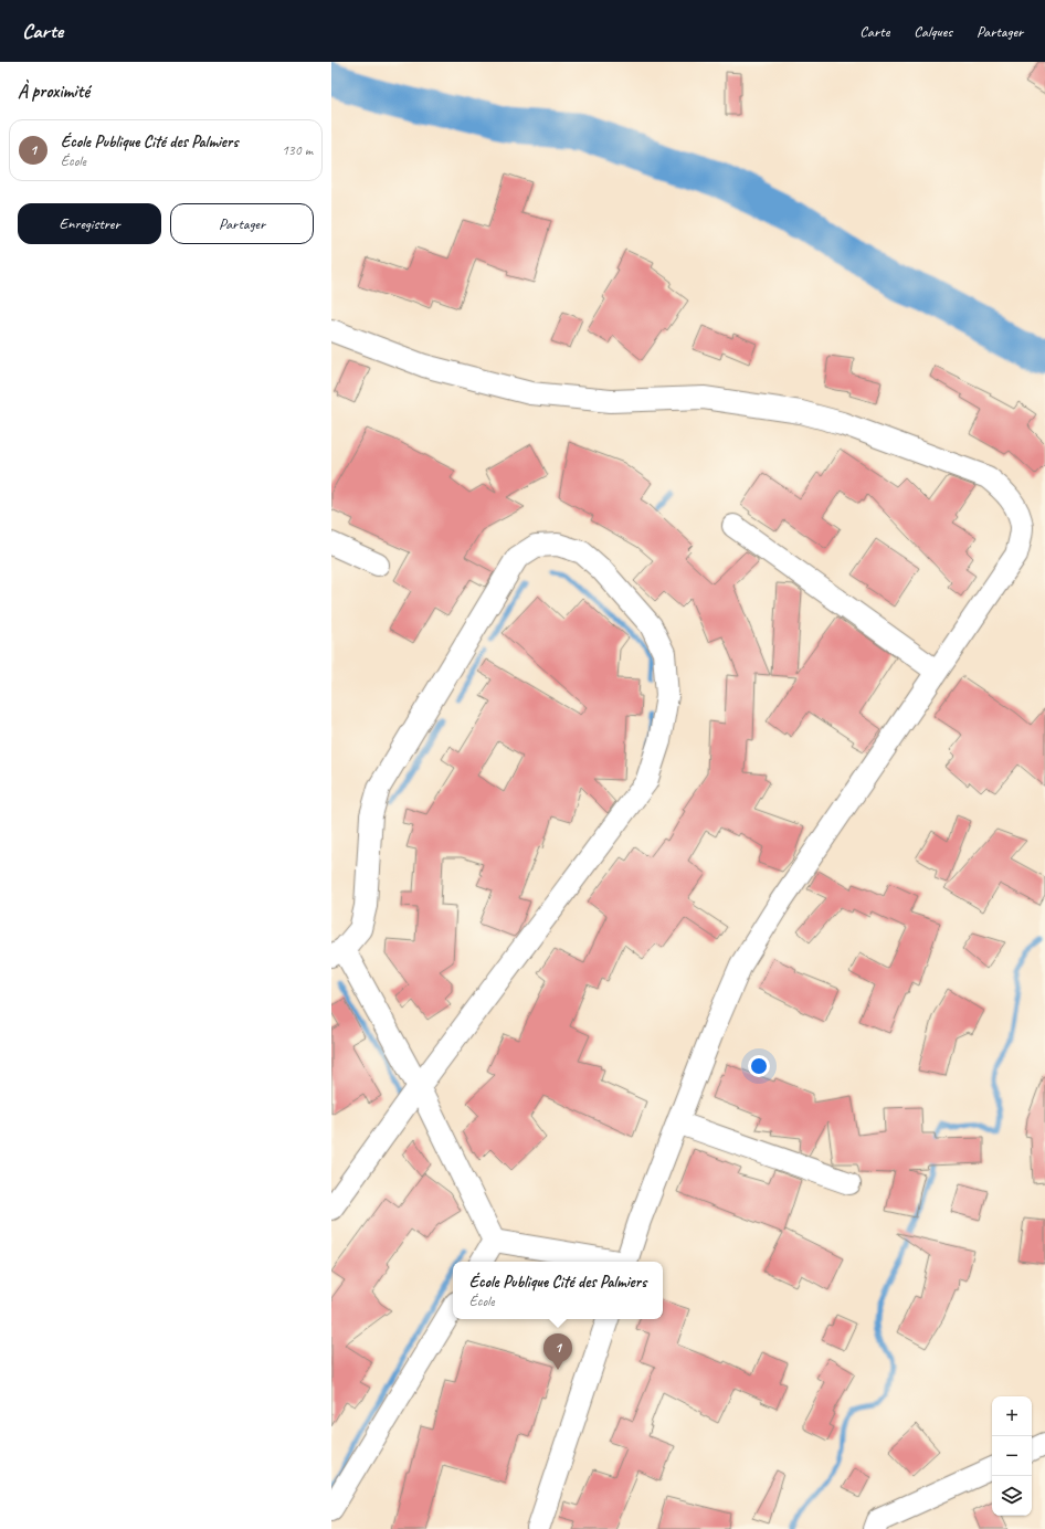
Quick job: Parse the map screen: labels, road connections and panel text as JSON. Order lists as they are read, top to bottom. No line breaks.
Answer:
{"page":{"header":"Carte","nav":["Carte","Calques","Partager"],"heading":"À proximité","list":[{"mark":"1","name":"École Publique Cité des Palmiers","note":"École","value":"130 m"}],"buttons":["Enregistrer","Partager"],"popup":["École Publique Cité des Palmiers","École"],"pins":"1","map_buttons":["+","−"]}}
